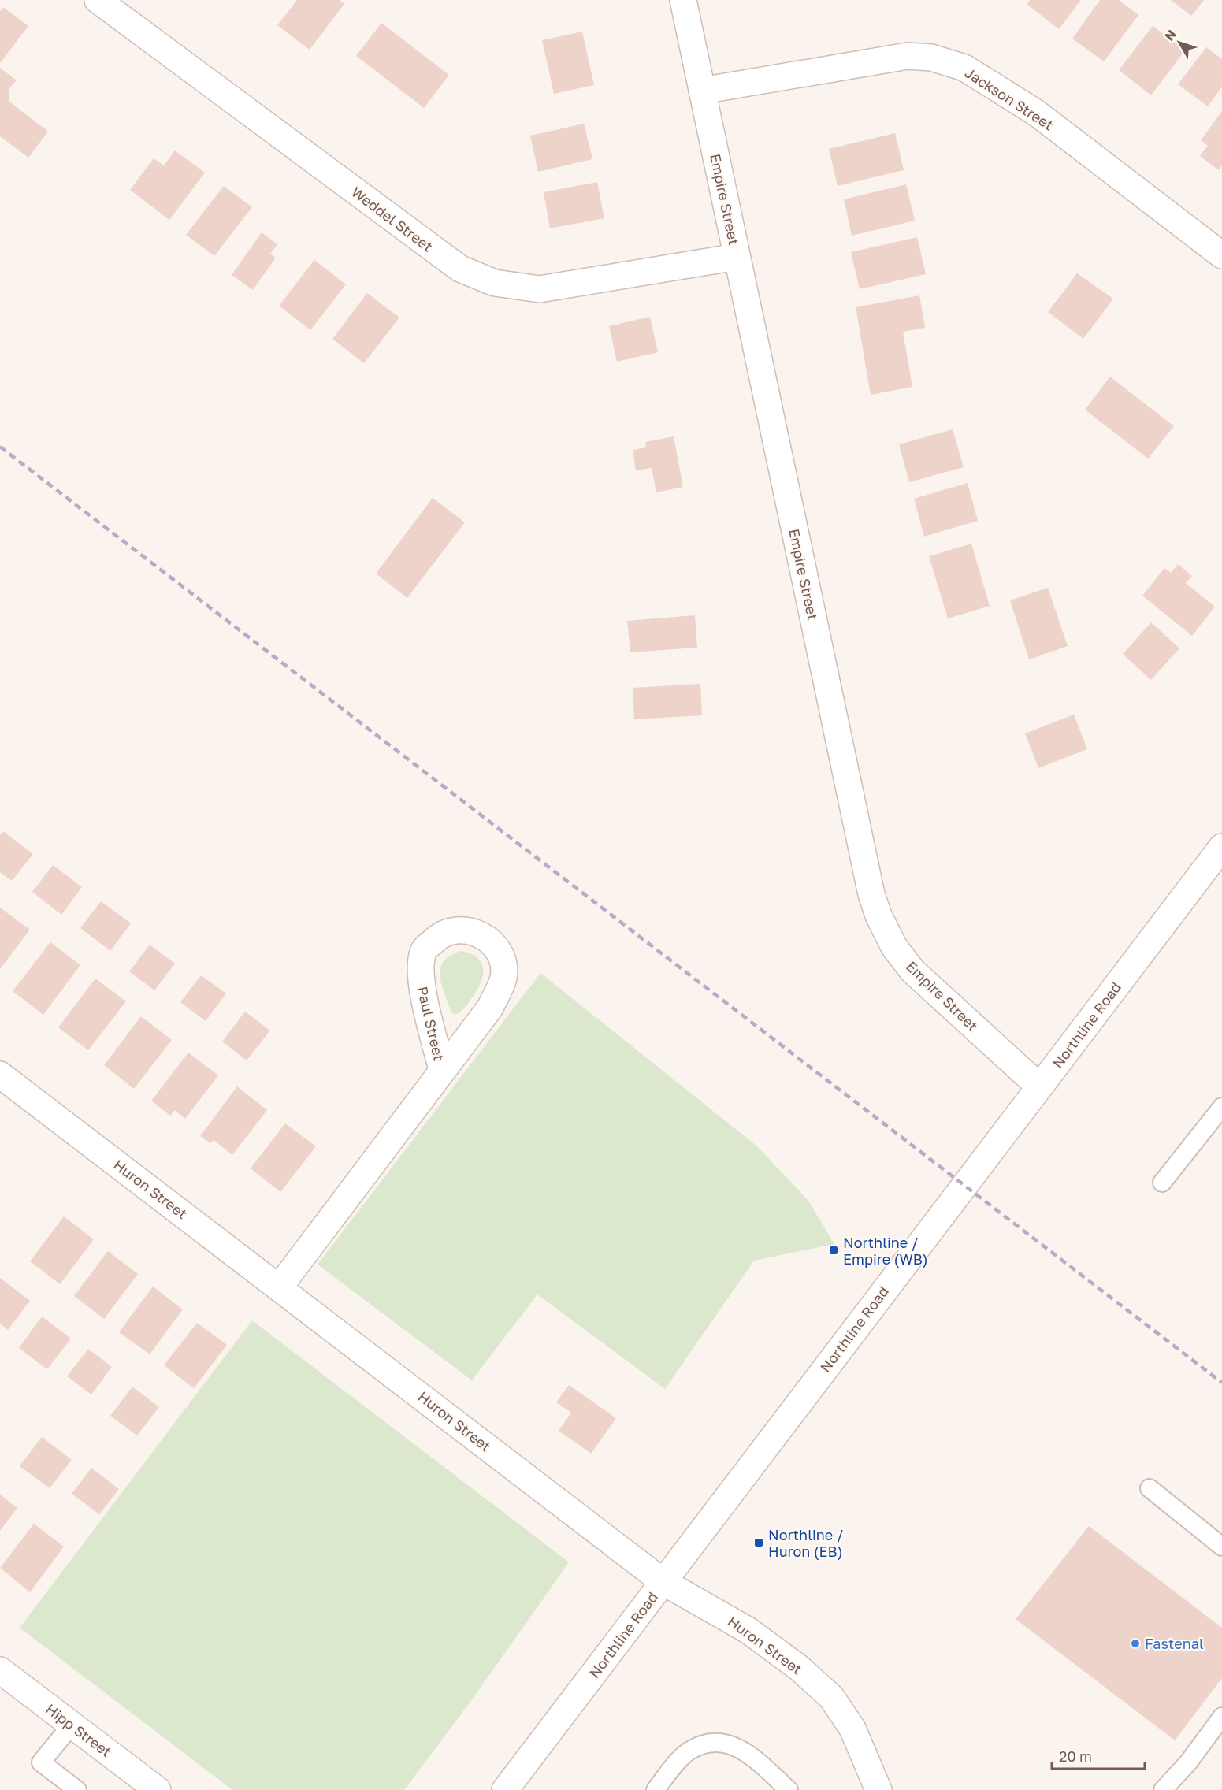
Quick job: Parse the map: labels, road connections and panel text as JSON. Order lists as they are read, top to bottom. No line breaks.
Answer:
{"streets":{"street":["Jackson Street","Empire Street","Weddel Street","Paul Street","Northline Road","Huron Street","Hipp Street"]},"crossings":[["Jackson Street","Empire Street"],["Empire Street","Weddel Street"],["Empire Street","Northline Road"],["Paul Street","Huron Street"],["Northline Road","Huron Street"]],"places":{"transit":["Northline / Empire (WB)","Northline / Huron (EB)"],"other":["Fastenal"]},"scale_bar":"20 m","north":"top left"}
